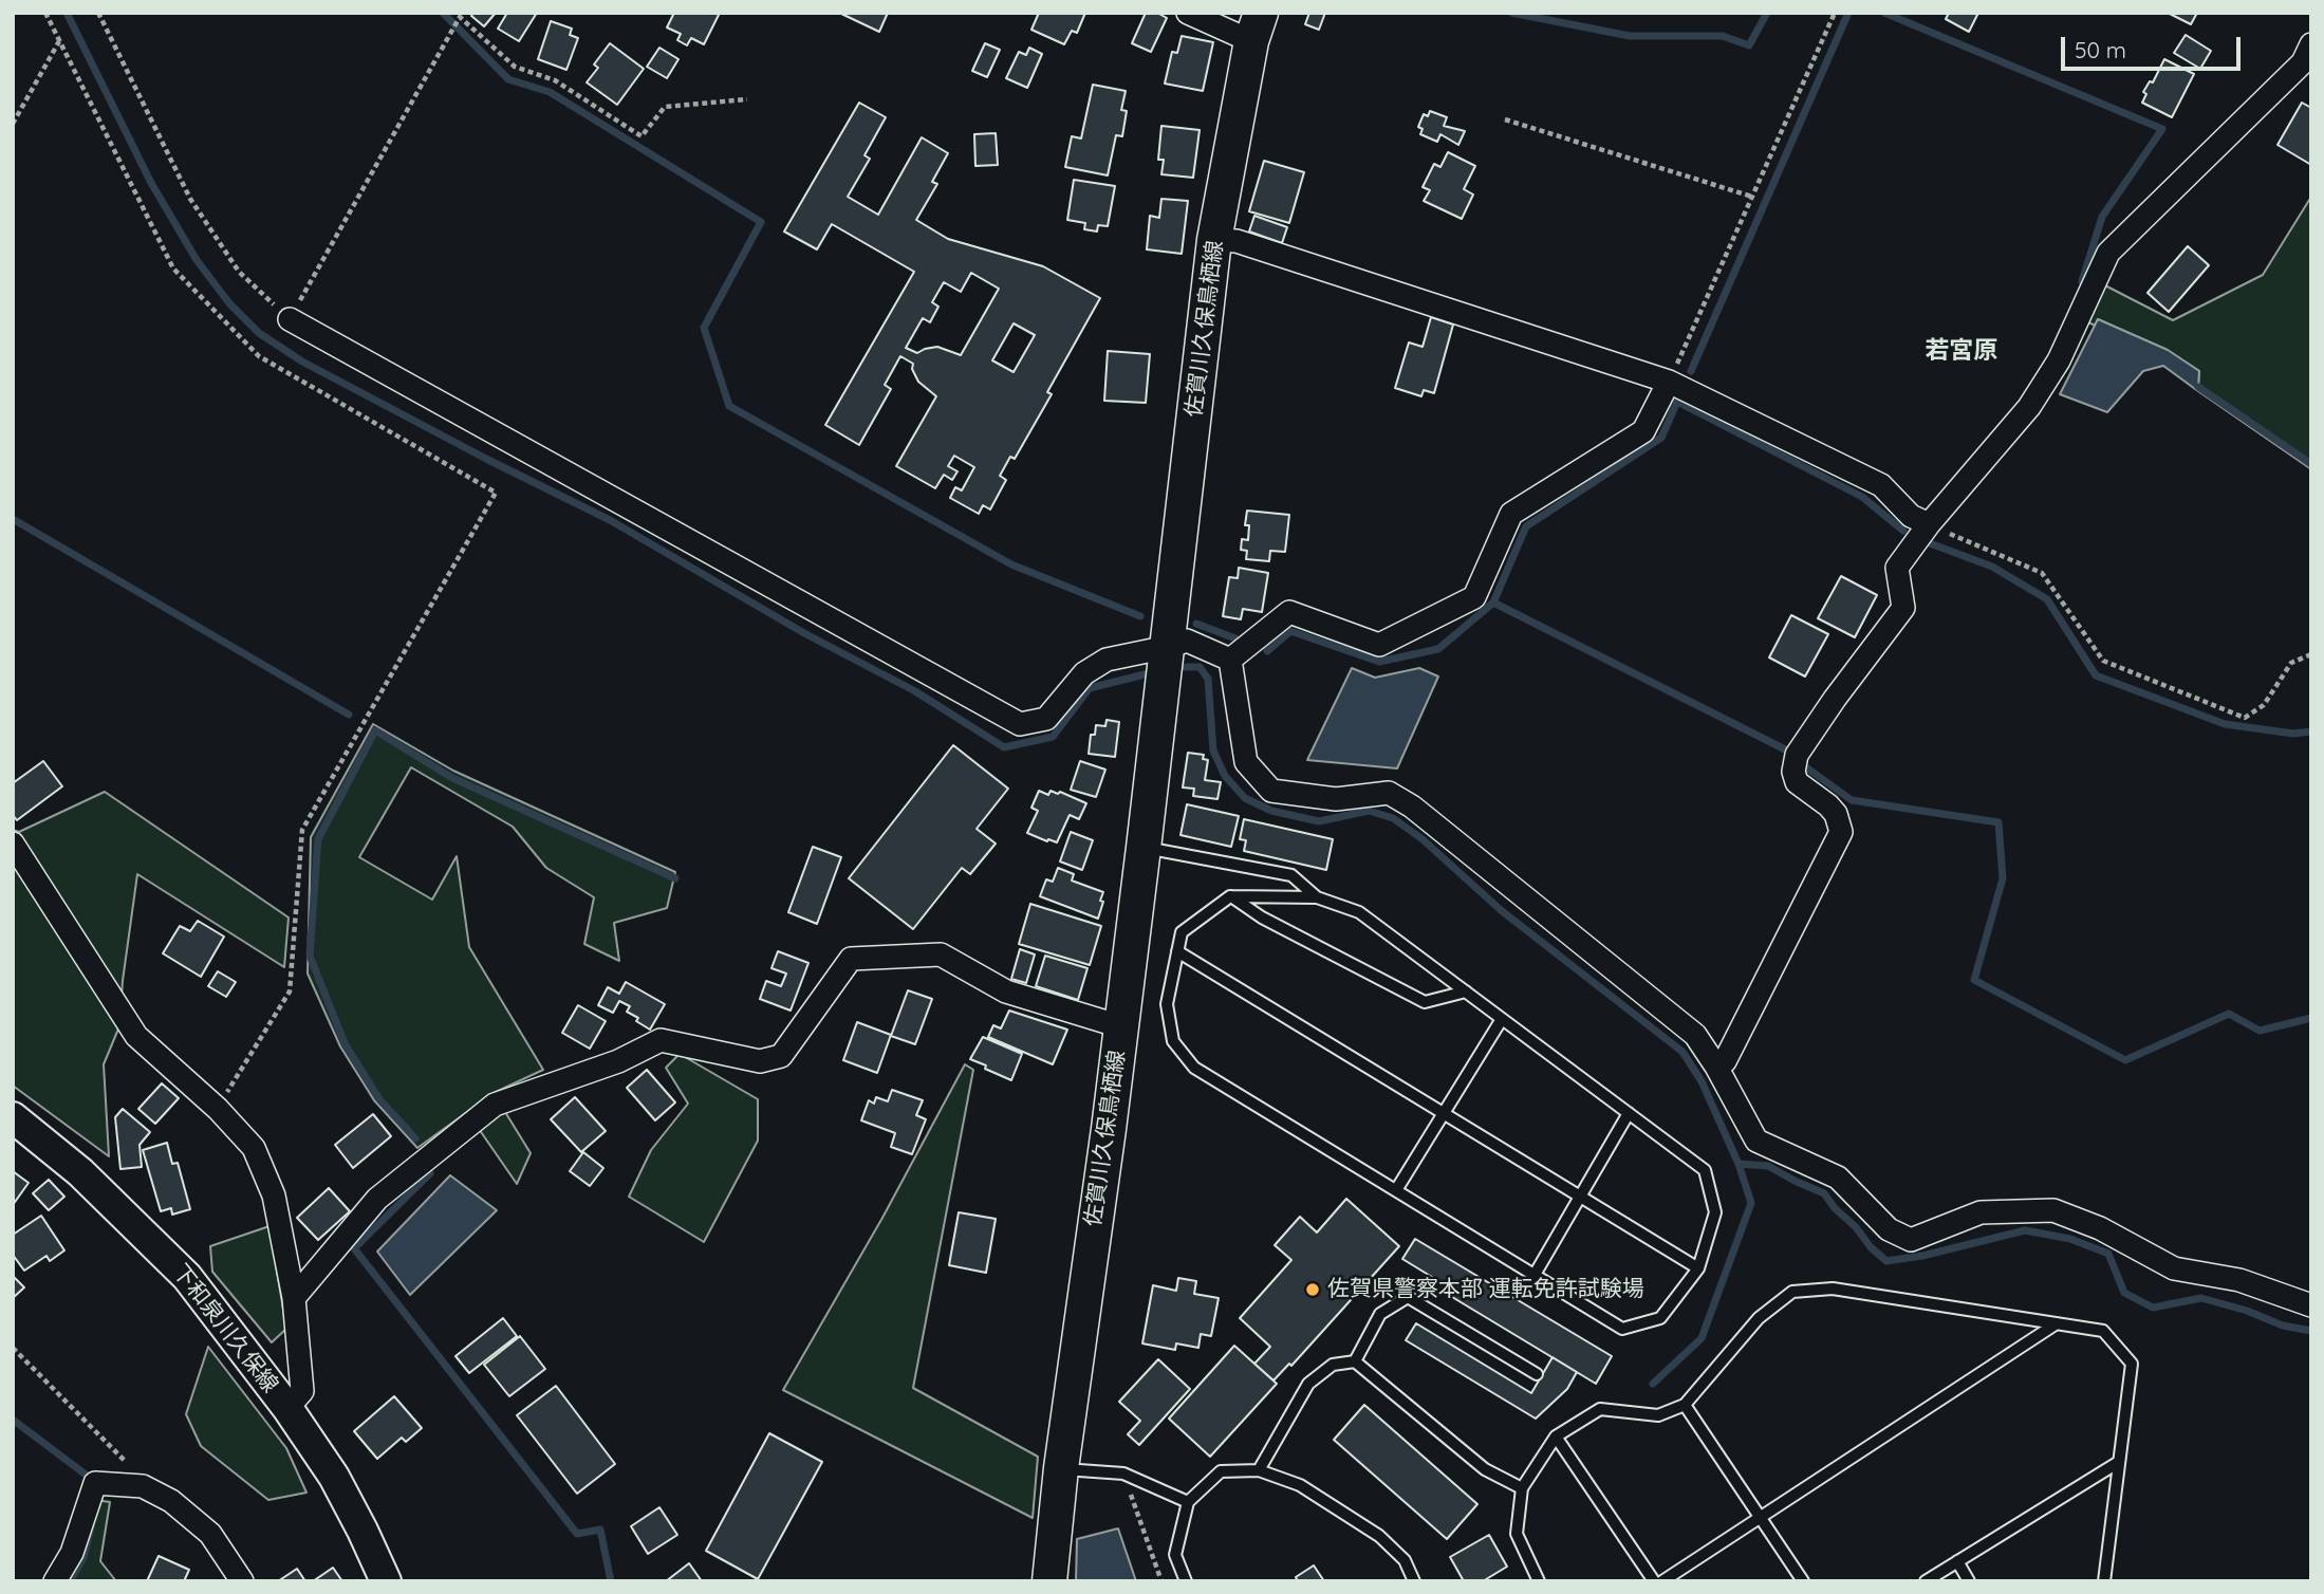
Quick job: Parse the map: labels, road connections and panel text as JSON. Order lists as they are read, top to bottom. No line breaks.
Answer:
{"streets":{"main road":["佐賀川久保鳥栖線"],"street":["下和泉川久保線"]},"districts":["若宮原"],"places":["佐賀県警察本部 運転免許試験場"],"scale_bar":"50 m"}
